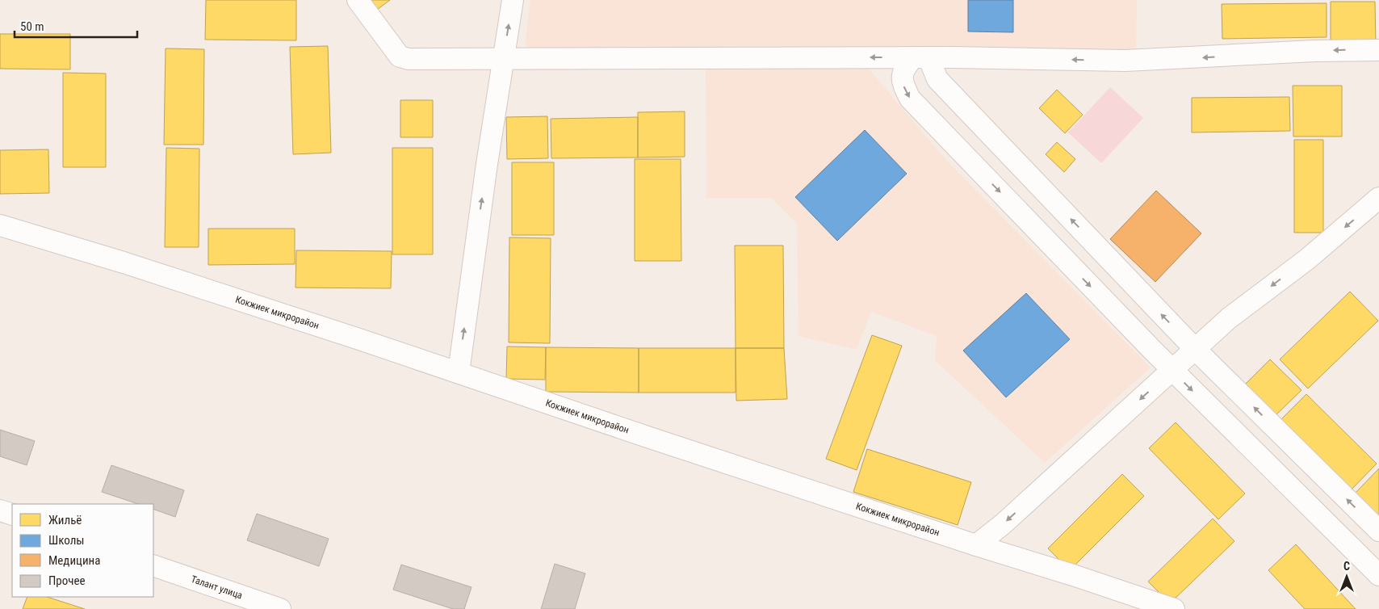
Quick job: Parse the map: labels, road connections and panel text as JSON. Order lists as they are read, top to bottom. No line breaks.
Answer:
{"streets":{"street":["Кокжиек микрорайон","Талант улица"]},"legend":["Жильё","Школы","Медицина","Прочее"],"scale_bar":"50 m","north":"top"}
